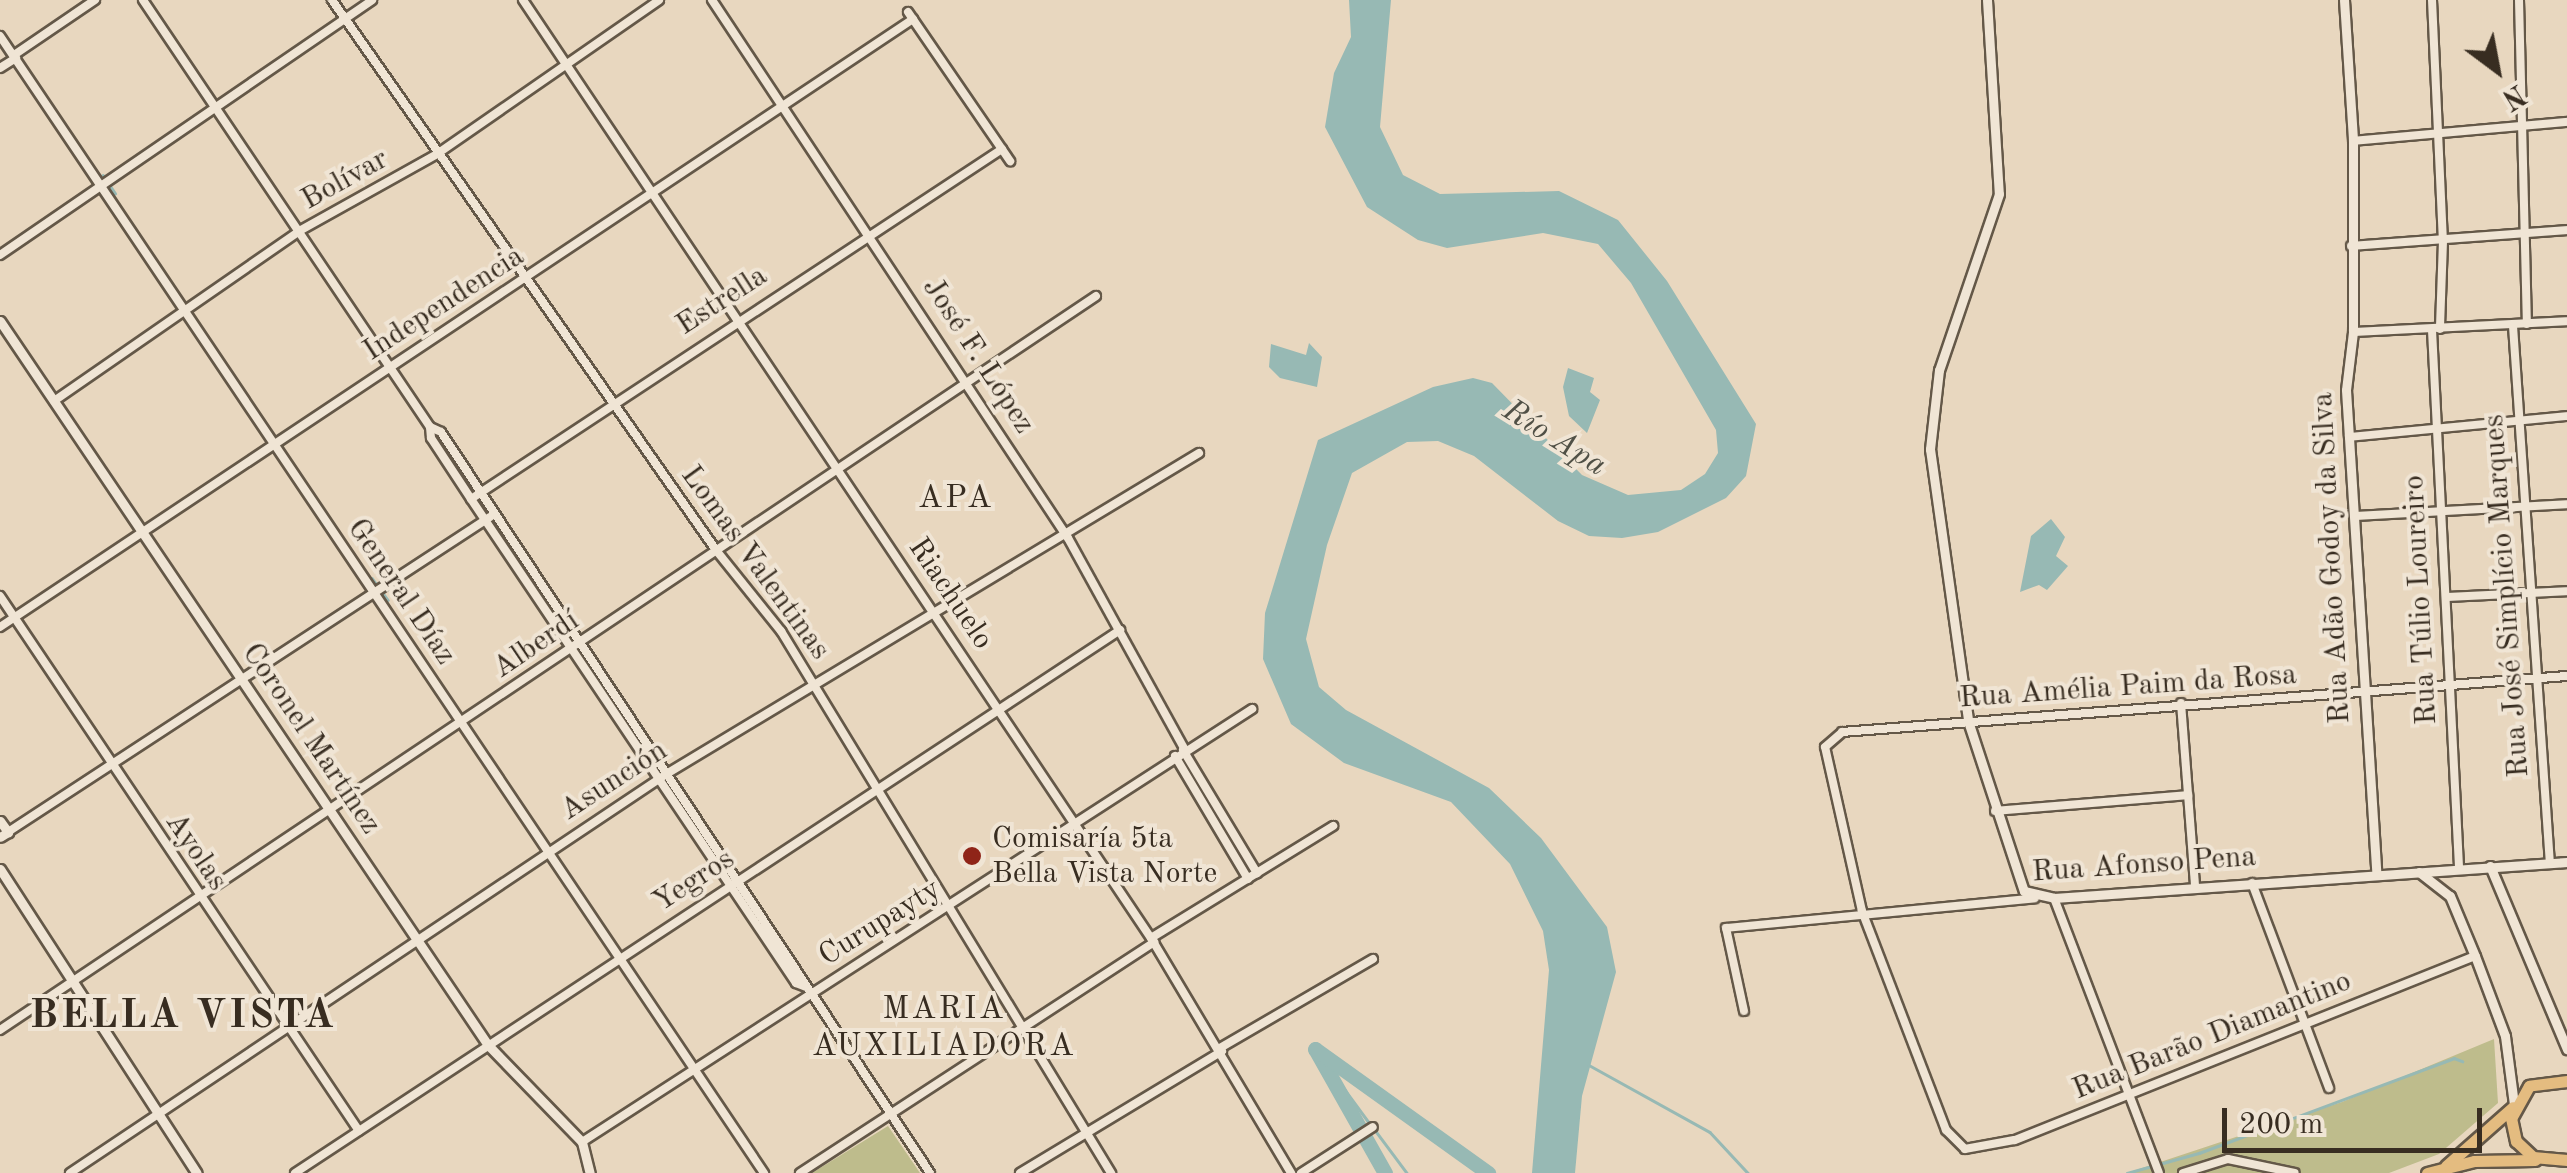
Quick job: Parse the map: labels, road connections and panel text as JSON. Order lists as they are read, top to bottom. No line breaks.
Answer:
{"streets":{"street":["Bolívar","Estrella","Independencia","José F. López","Rua Adão Godoy da Silva","Lomas Valentinas","General Díaz","Riachuelo","Rua José Simplício Marques","Rua Túlio Loureiro","Alberdí","Rua Amélia Paim da Rosa","Coronel Martínez","Asunción","Ayolas","Rua Afonso Pena","Yegros","Curupayty","Rua Barão Diamantino"]},"crossings":[["Bolívar","Lomas Valentinas"],["Bolívar","General Díaz"],["Bolívar","Riachuelo"],["Bolívar","Coronel Martínez"],["Estrella","Independencia"],["Estrella","José F. López"],["Estrella","Lomas Valentinas"],["Estrella","Riachuelo"],["Independencia","José F. López"],["Independencia","Lomas Valentinas"],["Independencia","General Díaz"],["Independencia","Riachuelo"],["Independencia","Coronel Martínez"],["Independencia","Ayolas"],["José F. López","Alberdí"],["José F. López","Asunción"],["José F. López","Yegros"],["José F. López","Curupayty"],["Rua Adão Godoy da Silva","Rua Amélia Paim da Rosa"],["Rua Adão Godoy da Silva","Rua Afonso Pena"],["Lomas Valentinas","Alberdí"],["Lomas Valentinas","Asunción"],["Lomas Valentinas","Yegros"],["Lomas Valentinas","Curupayty"],["General Díaz","Alberdí"],["General Díaz","Asunción"],["General Díaz","Yegros"],["General Díaz","Curupayty"],["Riachuelo","Alberdí"],["Riachuelo","Asunción"],["Riachuelo","Yegros"],["Riachuelo","Curupayty"],["Rua José Simplício Marques","Rua Amélia Paim da Rosa"],["Rua José Simplício Marques","Rua Afonso Pena"],["Rua Túlio Loureiro","Rua Amélia Paim da Rosa"],["Rua Túlio Loureiro","Rua Afonso Pena"],["Alberdí","Coronel Martínez"],["Alberdí","Ayolas"],["Rua Amélia Paim da Rosa","Rua Afonso Pena"],["Rua Amélia Paim da Rosa","Rua Barão Diamantino"],["Coronel Martínez","Asunción"],["Coronel Martínez","Yegros"],["Coronel Martínez","Curupayty"],["Asunción","Ayolas"],["Ayolas","Yegros"],["Rua Afonso Pena","Rua Barão Diamantino"]],"districts":["APA","MARIA AUXILIADORA","BELLA VISTA"],"water":["Río Apa"],"places":["Comisaría 5ta Bella Vista Norte"],"scale_bar":"200 m","north":"bottom right"}
